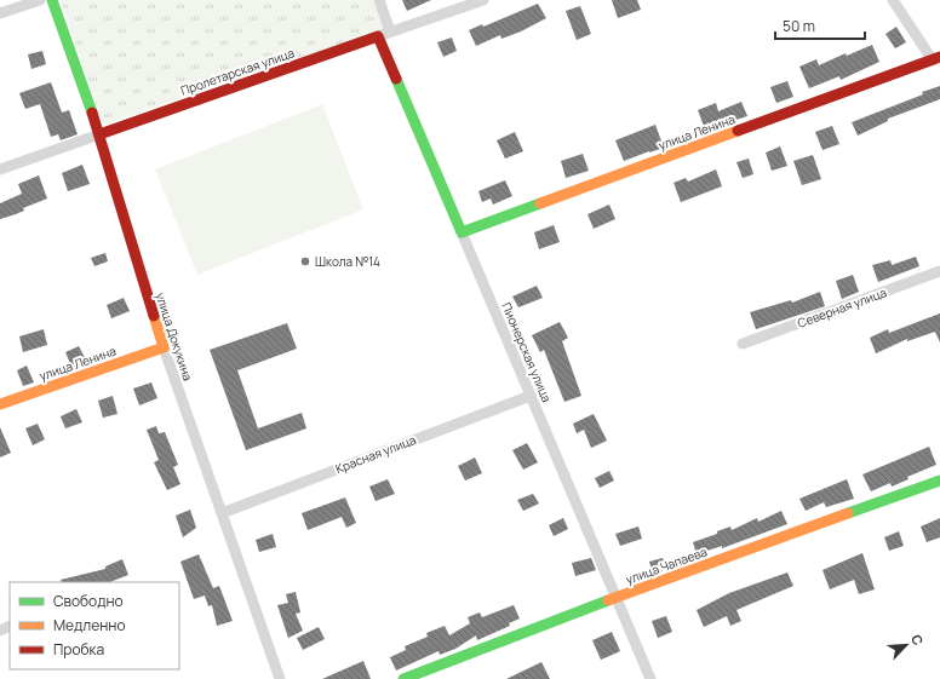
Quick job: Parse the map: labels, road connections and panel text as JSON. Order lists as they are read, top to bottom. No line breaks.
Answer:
{"streets":{"street":["Пролетарская улица","улица Ленина","Северная улица","улица Докукина","Пионерская улица","Красная улица","улица Чапаева"]},"crossings":[["Пролетарская улица","улица Докукина"],["Пролетарская улица","Пионерская улица"],["улица Ленина","улица Докукина"],["улица Ленина","Пионерская улица"],["улица Докукина","Красная улица"],["Пионерская улица","Красная улица"],["Пионерская улица","улица Чапаева"]],"places":["Школа №14"],"legend":["Свободно","Медленно","Пробка"],"scale_bar":"50 m","north":"top right"}
